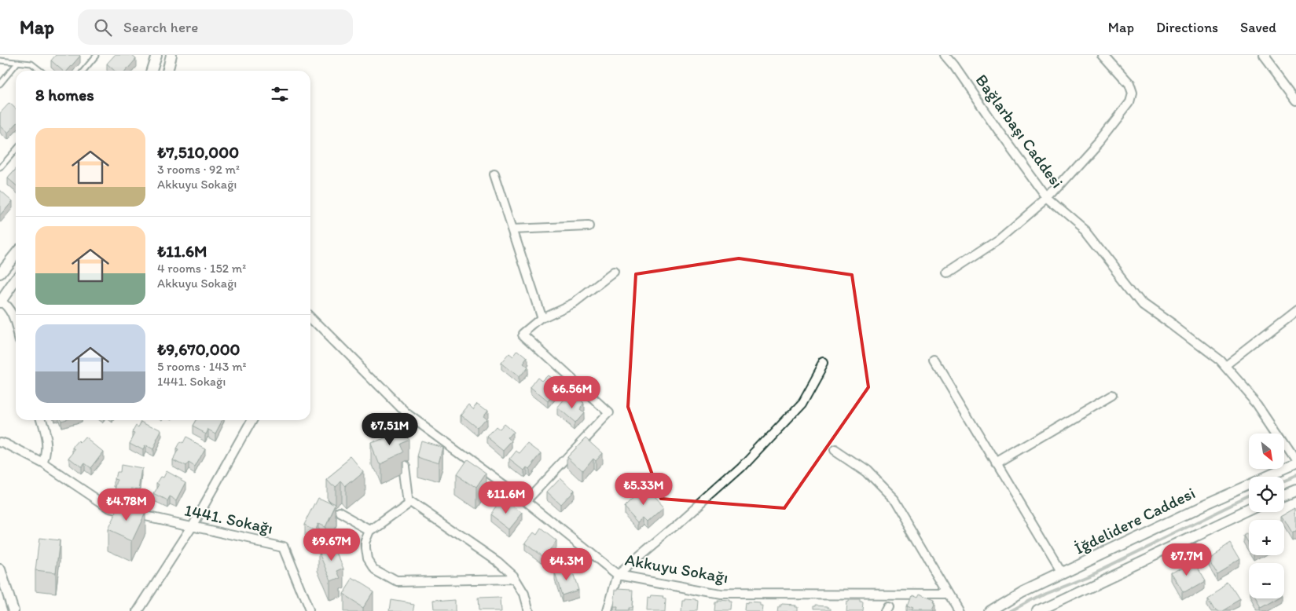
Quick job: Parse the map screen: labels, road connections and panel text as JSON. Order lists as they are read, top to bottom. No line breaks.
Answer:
{"streets":{"street":["Bağlarbaşı Caddesi","1441. Sokağı","İğdelidere Caddesi","Akkuyu Sokağı"]},"crossings":[["Bağlarbaşı Caddesi","İğdelidere Caddesi"]],"north":"bottom right","page":{"header":"Map","search":"Search here","nav":["Map","Directions","Saved"],"heading":"8 homes","list":[{"name":"₺7,510,000","note":"3 rooms · 92 m² · Akkuyu Sokağı"},{"name":"₺11.6M","note":"4 rooms · 152 m² · Akkuyu Sokağı"},{"name":"₺9,670,000","note":"5 rooms · 143 m² · 1441. Sokağı"}],"price":["₺6.56M","₺7.51M","₺5.33M","₺11.6M","₺4.78M","₺9.67M","₺7.7M","₺4.3M"],"map_buttons":["+","−"]}}
